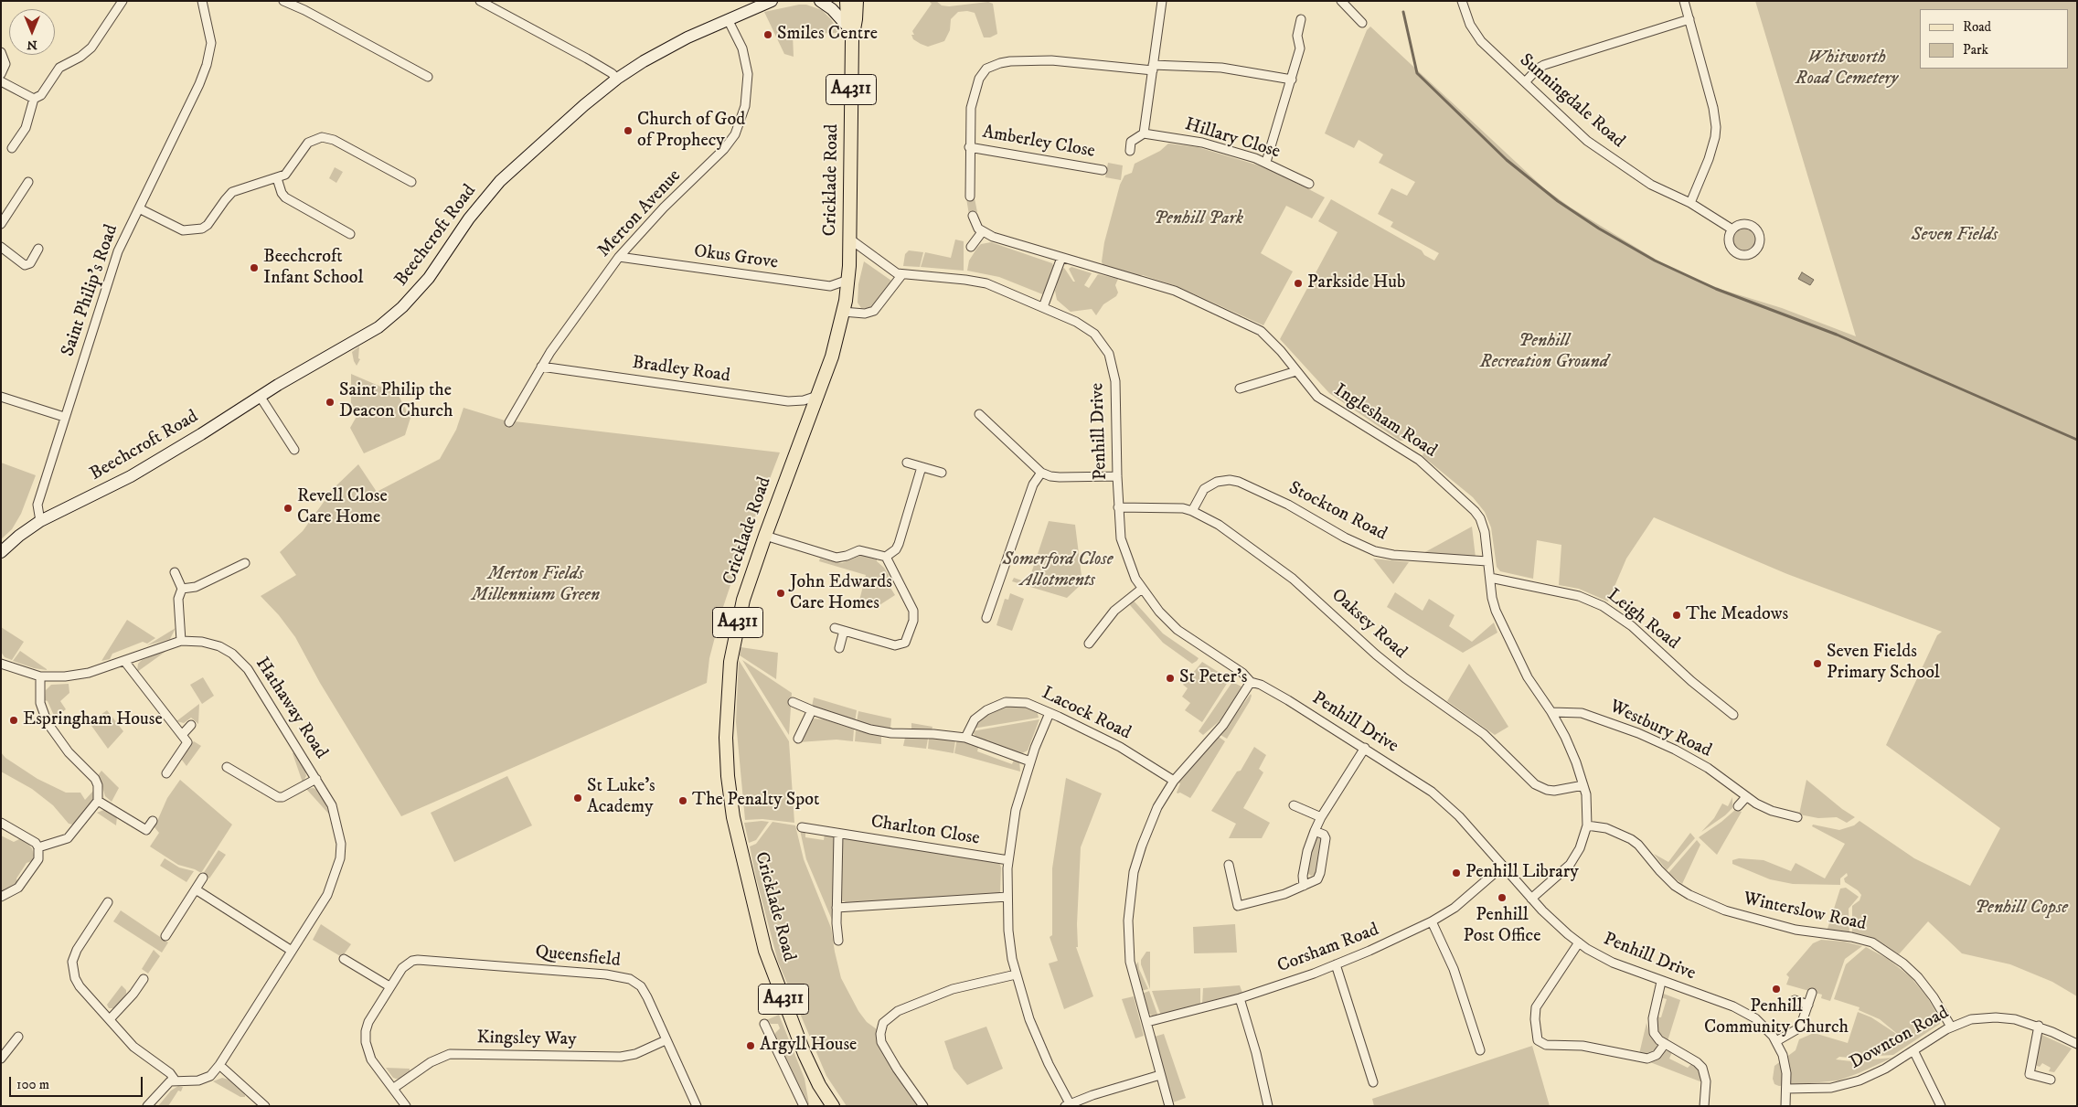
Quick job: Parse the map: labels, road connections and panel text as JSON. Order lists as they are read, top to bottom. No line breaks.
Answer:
{"streets":{"main road":["A4311","Cricklade Road","Beechcroft Road"],"street":["Sunningdale Road","Hillary Close","Amberley Close","Merton Avenue","Okus Grove","Saint Philip's Road","Bradley Road","Inglesham Road","Penhill Drive","Stockton Road","Leigh Road","Oaksey Road","Hathaway Road","Lacock Road","Westbury Road","Charlton Close","Winterslow Road","Corsham Road","Queensfield","Downton Road","Kingsley Way"]},"crossings":[["Cricklade Road","Okus Grove"],["Cricklade Road","Bradley Road"],["Cricklade Road","Penhill Drive"],["Merton Avenue","Beechcroft Road"],["Merton Avenue","Okus Grove"],["Merton Avenue","Bradley Road"],["Beechcroft Road","Saint Philip's Road"],["Inglesham Road","Penhill Drive"],["Inglesham Road","Stockton Road"],["Inglesham Road","Leigh Road"],["Inglesham Road","Oaksey Road"],["Inglesham Road","Westbury Road"],["Inglesham Road","Winterslow Road"],["Penhill Drive","Oaksey Road"],["Penhill Drive","Corsham Road"],["Penhill Drive","Downton Road"],["Stockton Road","Oaksey Road"],["Winterslow Road","Downton Road"],["Queensfield","Kingsley Way"]],"parks":["Whitworth Road Cemetery","Penhill Park","Seven Fields","Penhill Recreation Ground","Somerford Close Allotments","Merton Fields Millennium Green","Penhill Copse"],"places":["Smiles Centre","Church of God of Prophecy","Beechcroft Infant School","Parkside Hub","Saint Philip the Deacon Church","Revell Close Care Home","John Edwards Care Homes","The Meadows","Seven Fields Primary School","St Peter's","Espringham House","St Luke's Academy","The Penalty Spot","Penhill Library","Penhill Post Office","Penhill Community Church","Argyll House"],"legend":["Road","Park"],"scale_bar":"100 m","north":"bottom"}
